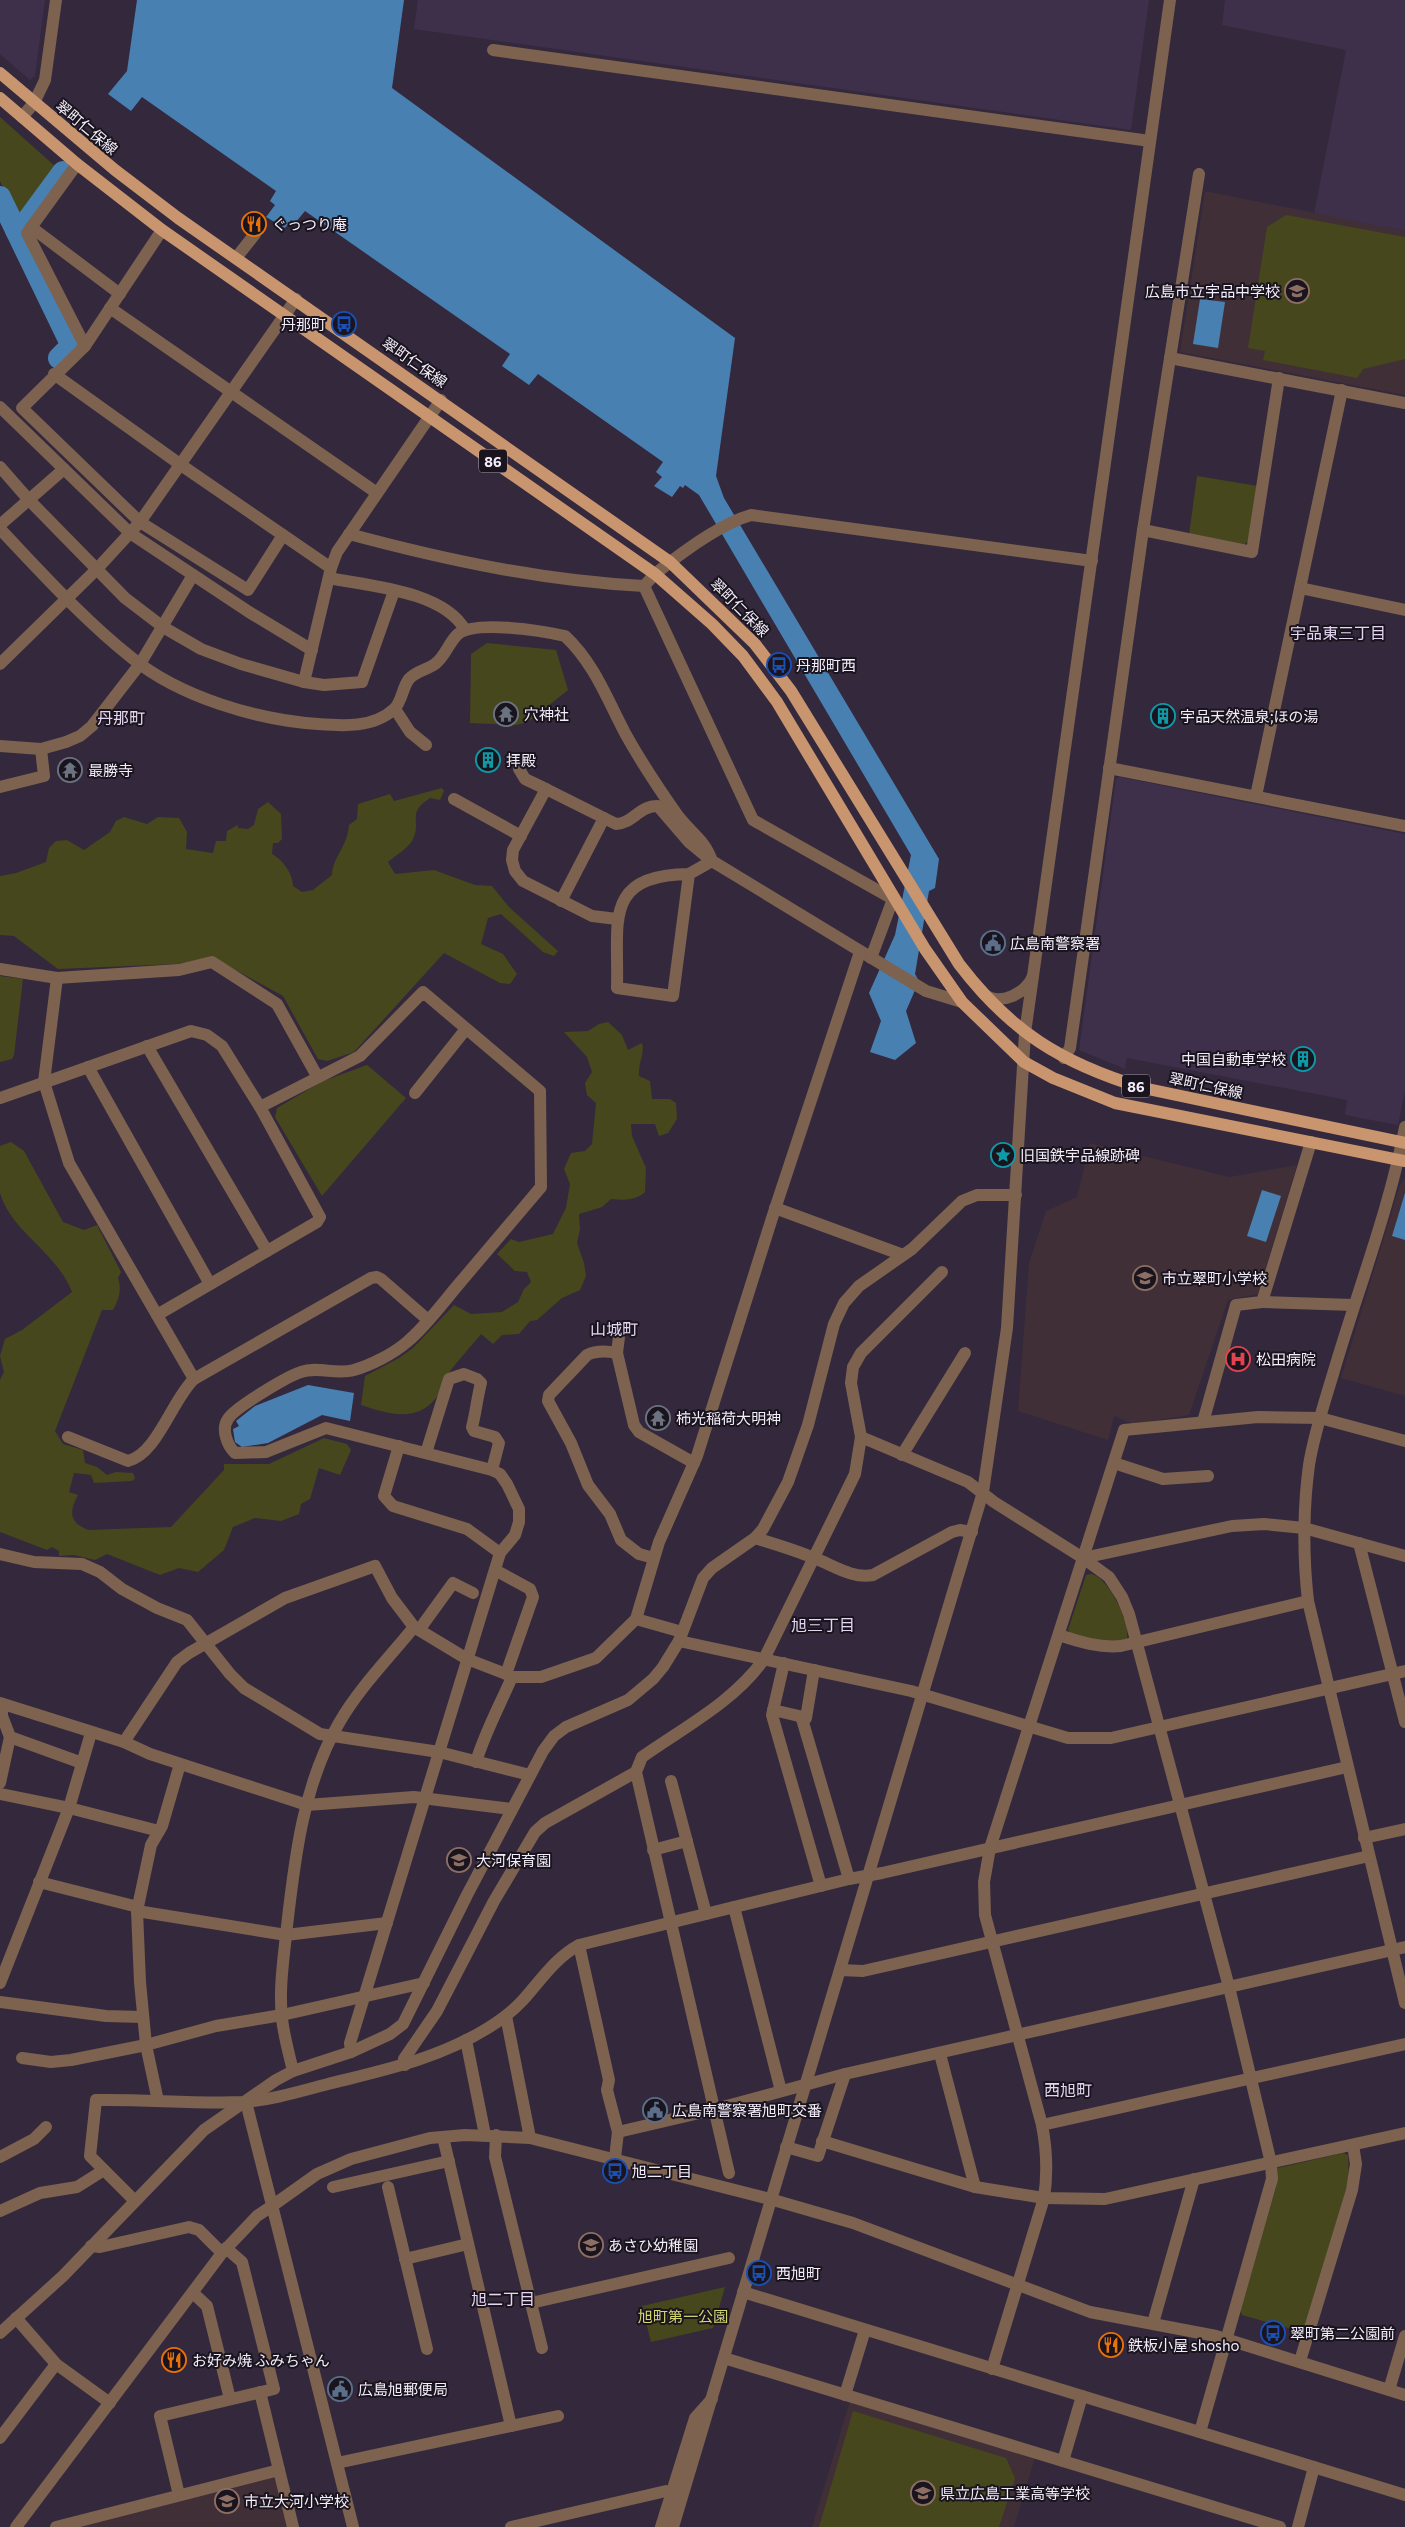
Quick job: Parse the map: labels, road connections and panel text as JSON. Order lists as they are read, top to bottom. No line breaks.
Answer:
{"streets":{"main road":["翠町仁保線","86"]},"districts":["宇品東三丁目","丹那町","山城町","旭三丁目","西旭町","旭二丁目"],"parks":["旭町第一公園"],"places":{"restaurant":["ぐっつり庵","鉄板小屋 shosho","お好み焼 ふみちゃん"],"school or university":["広島市立宇品中学校","市立翠町小学校","大河保育園","あさひ幼稚園","県立広島工業高等学校","市立大河小学校"],"bus stop":["丹那町","丹那町西","旭二丁目","西旭町","翠町第二公園前"],"temple":["穴神社","最勝寺","柿光稲荷大明神"],"building":["宇品天然温泉;ほの湯","拝殿","中国自動車学校"],"public building":["広島南警察署","広島南警察署旭町交番","広島旭郵便局"],"place":["旧国鉄宇品線跡碑"],"hospital":["松田病院"]}}
